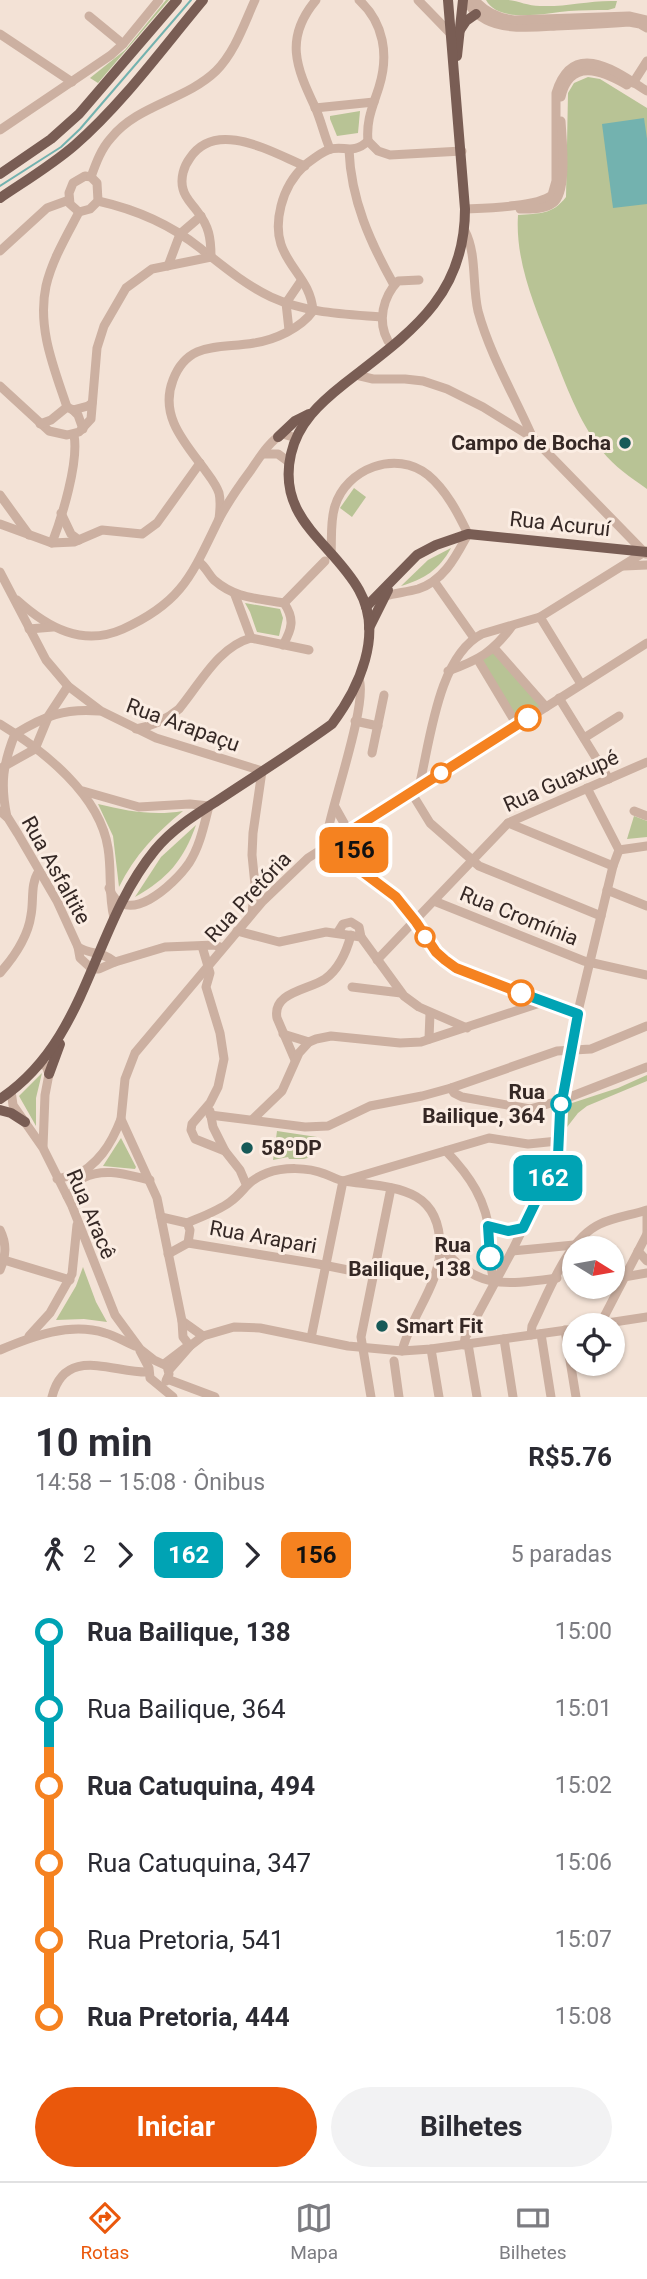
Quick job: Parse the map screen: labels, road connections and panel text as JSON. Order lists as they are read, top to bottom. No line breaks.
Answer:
{"streets":{"main road":["Rua Acuruí"],"street":["Rua Arapaçu","Rua Guaxupé","Rua Asfaltite","Rua Pretória","Rua Cromínia","Rua Aracê","Rua Arapari"]},"crossings":[["Rua Guaxupé","Rua Cromínia"]],"places":["Campo de Bocha","Rua Bailique, 364","58ºDP","Rua Bailique, 138","Smart Fit"],"lines":["bus line 156","bus line 162"],"north":"right","page":{"on_map":["162","156"],"heading":["10 min","14:58 – 15:08 · Ônibus","R$5.76"],"legs":["2","162","156","5 paradas"],"list":[{"name":"Rua Bailique, 138","value":"15:00"},{"name":"Rua Bailique, 364","value":"15:01"},{"name":"Rua Catuquina, 494","value":"15:02"},{"name":"Rua Catuquina, 347","value":"15:06"},{"name":"Rua Pretoria, 541","value":"15:07"},{"name":"Rua Pretoria, 444","value":"15:08"}],"buttons":["Iniciar","Bilhetes"],"tabs":["Rotas","Mapa","Bilhetes"]}}
